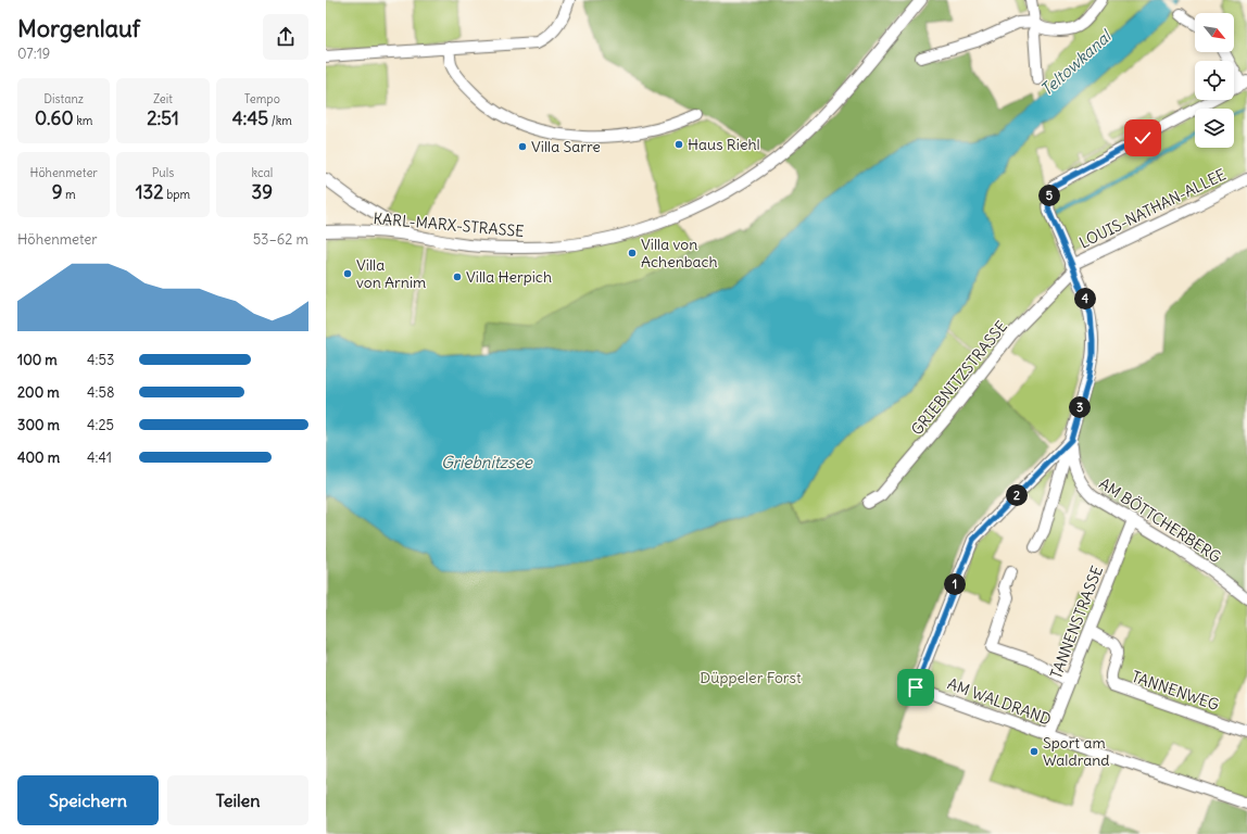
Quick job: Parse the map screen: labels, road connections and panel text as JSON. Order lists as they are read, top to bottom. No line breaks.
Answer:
{"streets":{"street":["LOUIS-NATHAN-ALLEE","KARL-MARX-STRASSE","GRIEBNITZSTRASSE","AM BÖTTCHERBERG","TANNENSTRASSE","TANNENWEG","AM WALDRAND"]},"crossings":[["LOUIS-NATHAN-ALLEE","GRIEBNITZSTRASSE"],["AM BÖTTCHERBERG","TANNENSTRASSE"],["AM BÖTTCHERBERG","AM WALDRAND"],["TANNENSTRASSE","TANNENWEG"],["TANNENSTRASSE","AM WALDRAND"]],"water":["Teltowkanal","Griebnitzsee"],"parks":["Düppeler Forst"],"places":["Haus Riehl","Villa Sarre","Villa von Achenbach","Villa von Arnim","Villa Herpich","Sport am Waldrand"],"north":"bottom right","page":{"heading":["Morgenlauf","07:19"],"stats":[["Distanz","0.60 km"],["Zeit","2:51"],["Tempo","4:45 /km"],["Höhenmeter","9 m"],["Puls","132 bpm"],["kcal","39"]],"pins":["5","4","3","2","1"],"chart":["Höhenmeter","53–62 m"],"list":[{"name":"100 m","note":"4:53"},{"name":"200 m","note":"4:58"},{"name":"300 m","note":"4:25"},{"name":"400 m","note":"4:41"}],"buttons":["Speichern","Teilen"]}}
